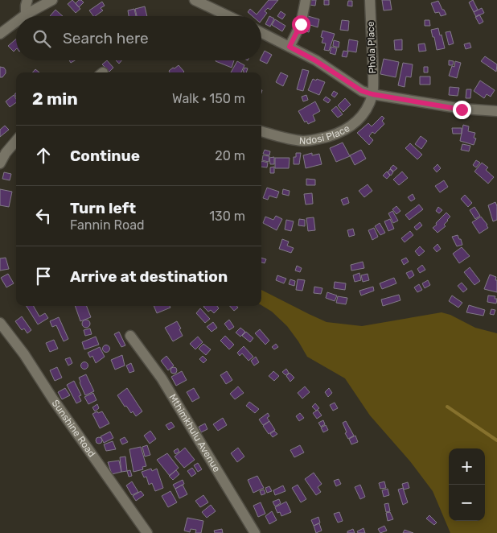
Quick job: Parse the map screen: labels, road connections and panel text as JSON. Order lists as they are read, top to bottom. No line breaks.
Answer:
{"streets":{"street":["Phola Place","Ndosi Place","Sunshine Road","Mthimkhulu Avenue"]},"crossings":[["Phola Place","Ndosi Place"]],"page":{"search":"Search here","heading":["2 min","Walk · 150 m"],"list":[["Continue","20 m"],["Turn left","Fannin Road","130 m"],"Arrive at destination"],"map_buttons":["+","−"]}}
